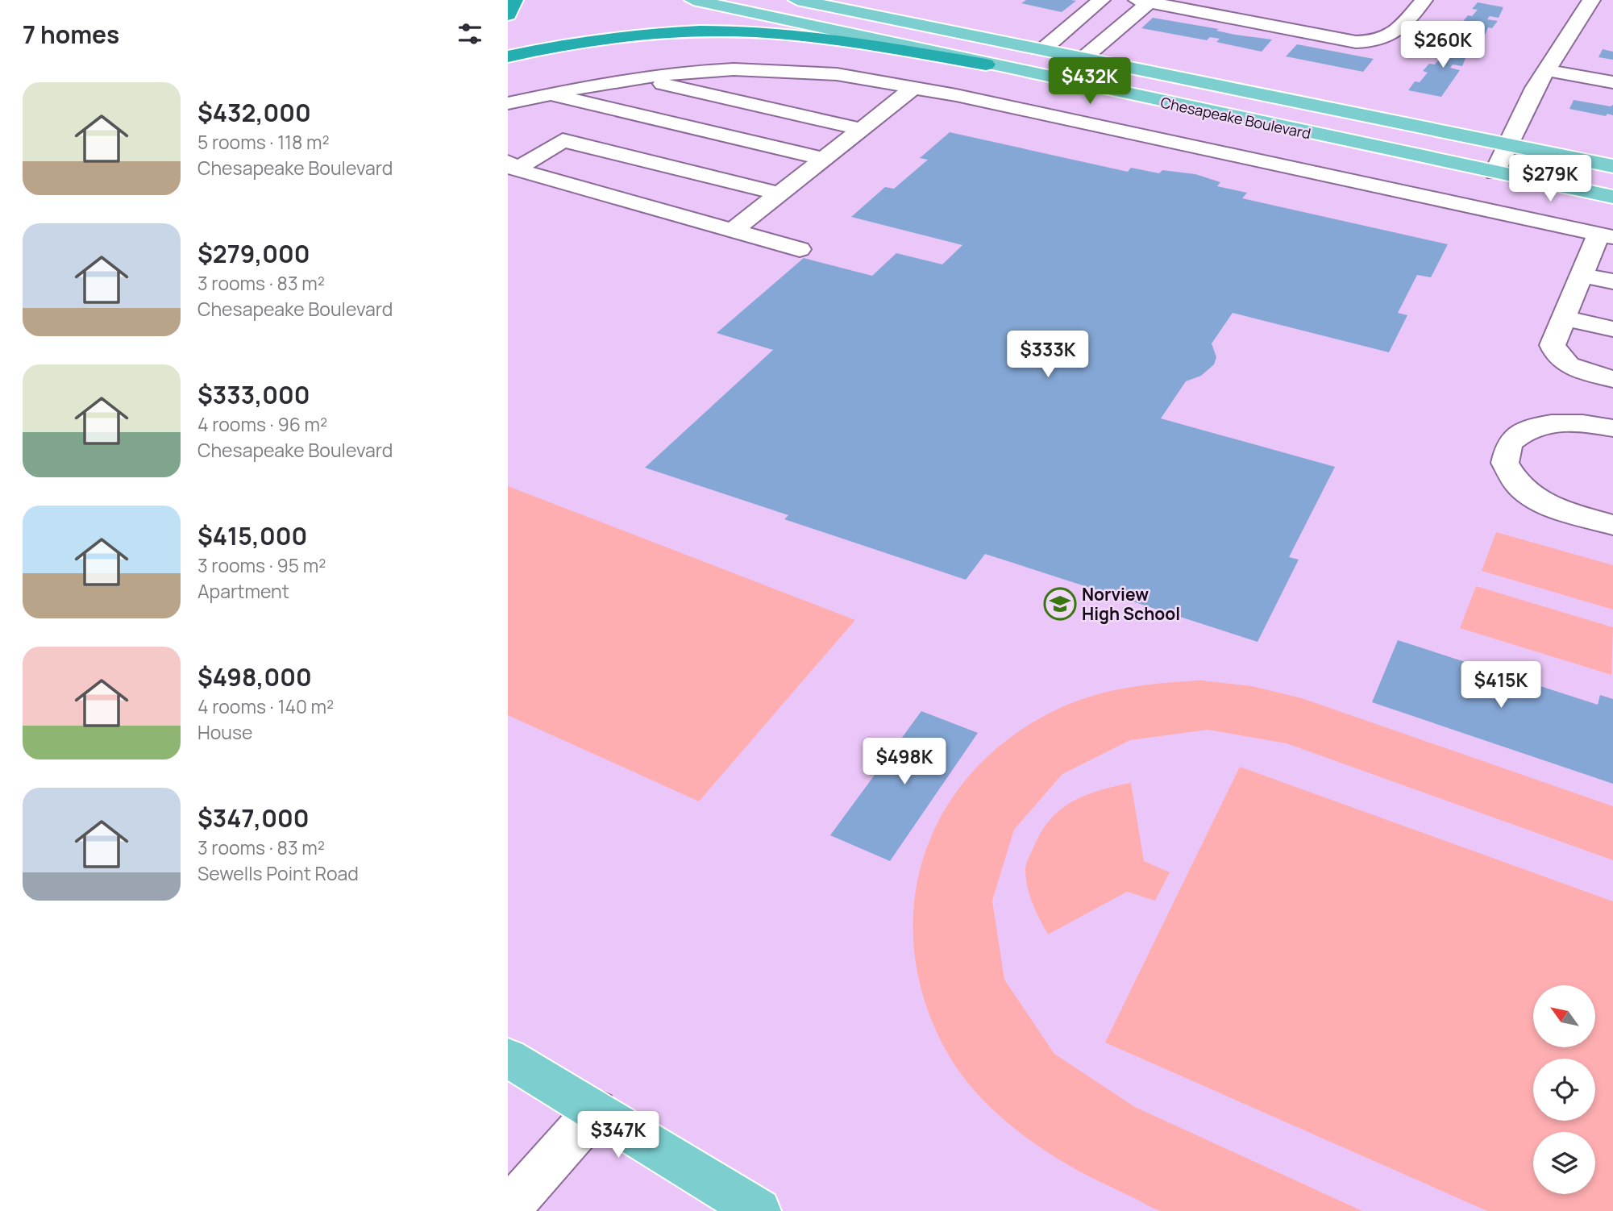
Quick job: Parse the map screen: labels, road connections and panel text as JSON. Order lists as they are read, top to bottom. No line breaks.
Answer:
{"streets":{"main road":["Chesapeake Boulevard"]},"places":{"school or university":["Norview High School"]},"north":"top left","page":{"heading":"7 homes","price":["$260K","$432K","$279K","$333K","$415K","$498K","$347K"],"list":[{"name":"$432,000","note":"5 rooms · 118 m² · Chesapeake Boulevard"},{"name":"$279,000","note":"3 rooms · 83 m² · Chesapeake Boulevard"},{"name":"$333,000","note":"4 rooms · 96 m² · Chesapeake Boulevard"},{"name":"$415,000","note":"3 rooms · 95 m² · Apartment"},{"name":"$498,000","note":"4 rooms · 140 m² · House"},{"name":"$347,000","note":"3 rooms · 83 m² · Sewells Point Road"}]}}
